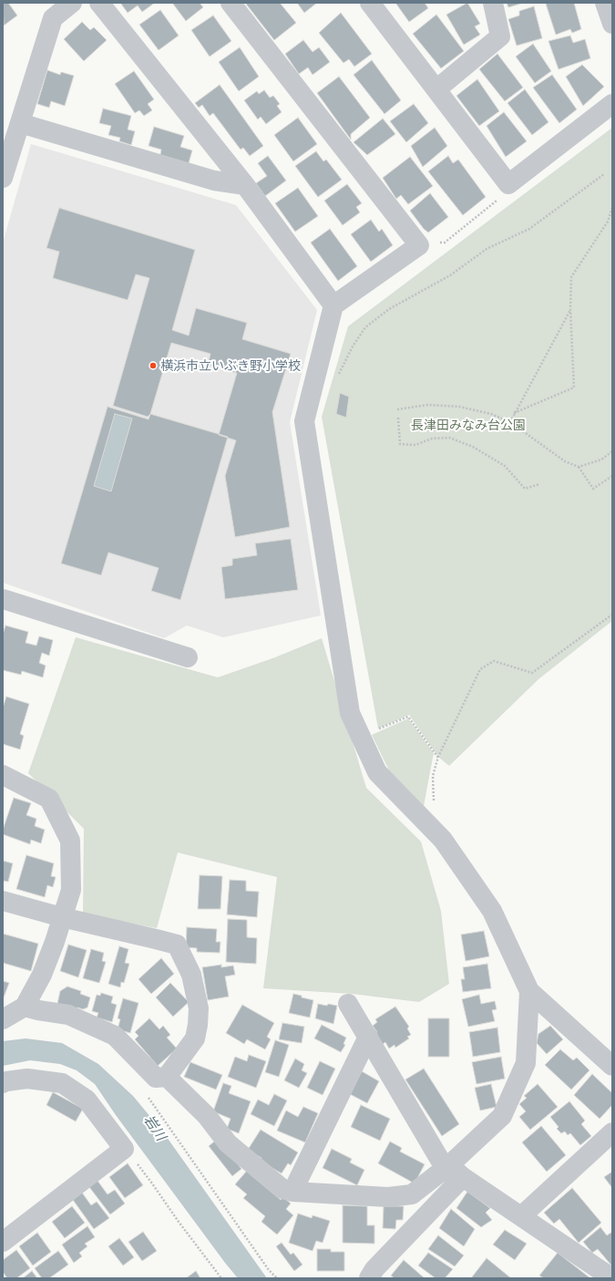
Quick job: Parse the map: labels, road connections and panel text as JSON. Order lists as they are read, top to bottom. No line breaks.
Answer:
{"water":["岩川"],"parks":["長津田みなみ台公園"],"places":["横浜市立いぶき野小学校"]}
